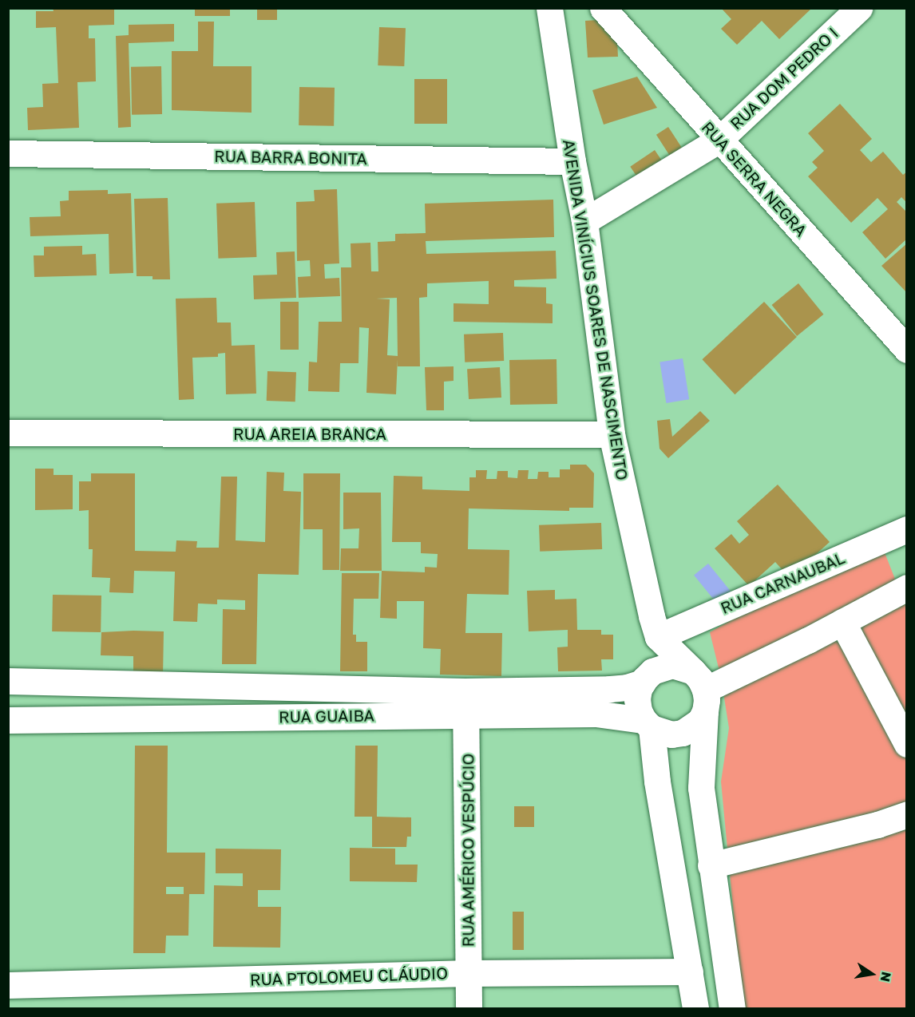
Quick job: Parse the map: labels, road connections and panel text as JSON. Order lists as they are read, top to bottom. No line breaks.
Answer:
{"streets":{"street":["RUA DOM PEDRO I","RUA BARRA BONITA","RUA SERRA NEGRA","AVENIDA VINÍCIUS SOARES DE NASCIMENTO","RUA AREIA BRANCA","RUA CARNAUBAL","RUA GUAIBA","RUA AMÉRICO VESPÚCIO","RUA PTOLOMEU CLÁUDIO"]},"crossings":[["RUA DOM PEDRO I","RUA SERRA NEGRA"],["RUA DOM PEDRO I","AVENIDA VINÍCIUS SOARES DE NASCIMENTO"],["RUA BARRA BONITA","AVENIDA VINÍCIUS SOARES DE NASCIMENTO"],["AVENIDA VINÍCIUS SOARES DE NASCIMENTO","RUA AREIA BRANCA"],["AVENIDA VINÍCIUS SOARES DE NASCIMENTO","RUA CARNAUBAL"],["RUA GUAIBA","RUA AMÉRICO VESPÚCIO"],["RUA AMÉRICO VESPÚCIO","RUA PTOLOMEU CLÁUDIO"]],"north":"right"}
